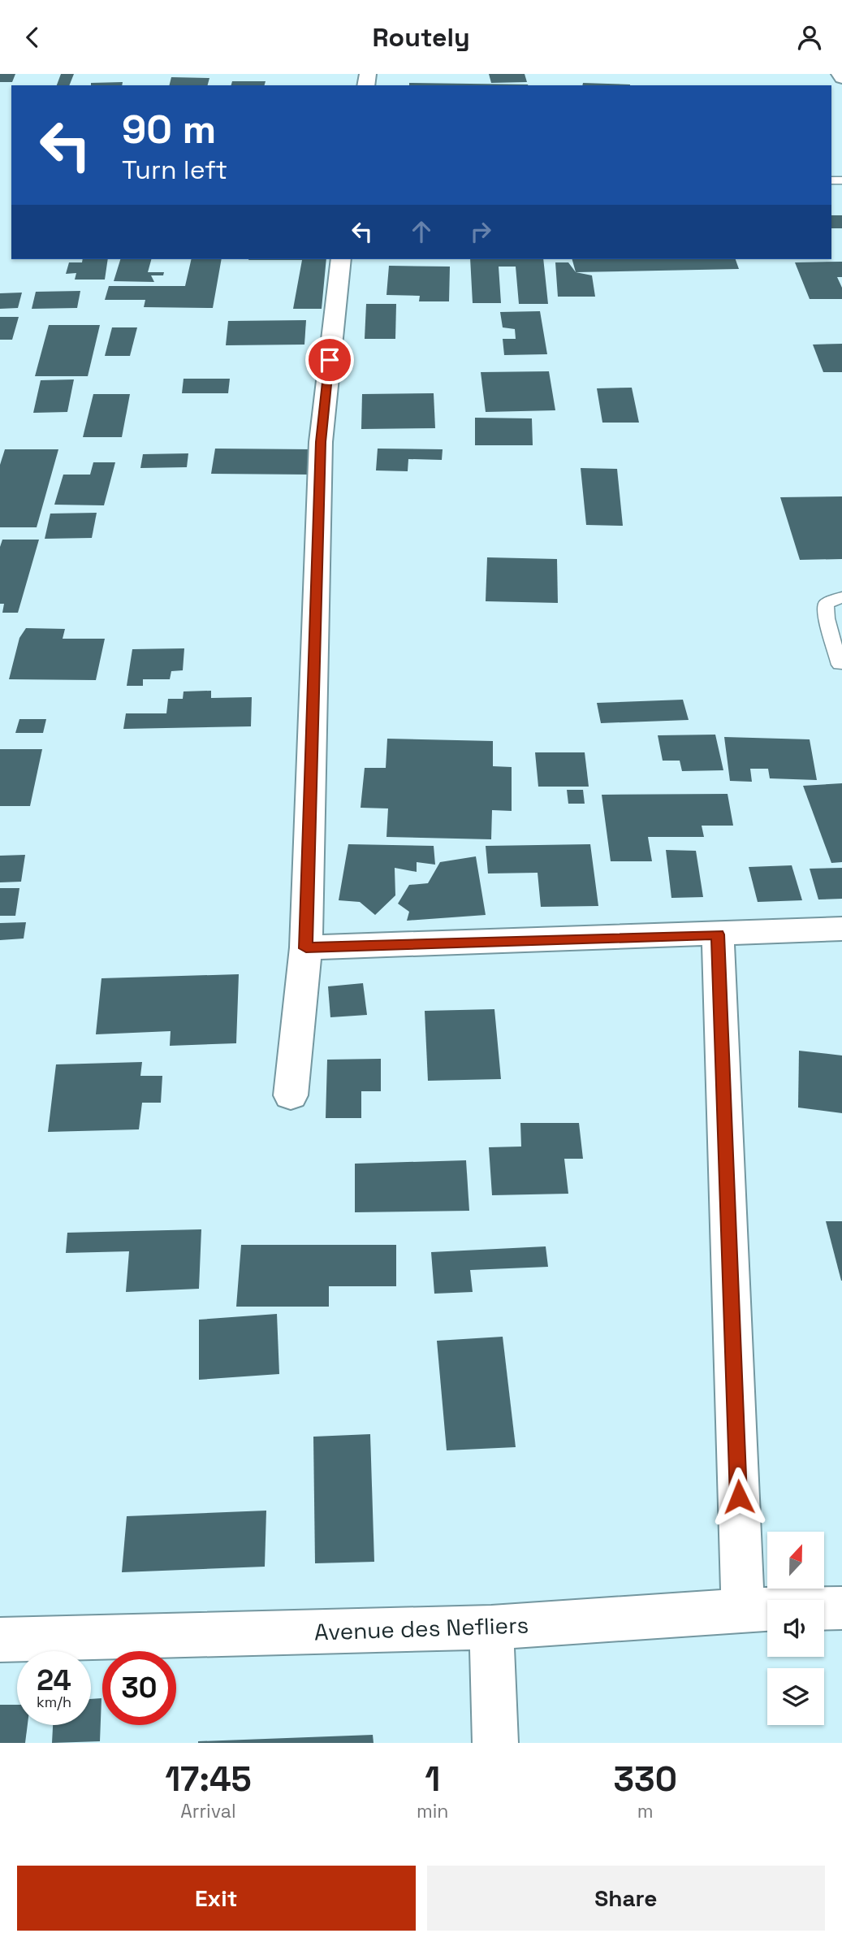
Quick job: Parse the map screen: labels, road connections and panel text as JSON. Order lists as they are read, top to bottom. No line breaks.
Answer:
{"streets":{"street":["Avenue des Nefliers"]},"north":"top","page":{"header":"Routely","turn":["90 m","Turn left"],"speed":"24 km/h","limit":"30","eta":["17:45","Arrival","1","min","330","m"],"buttons":["Exit","Share"]}}
